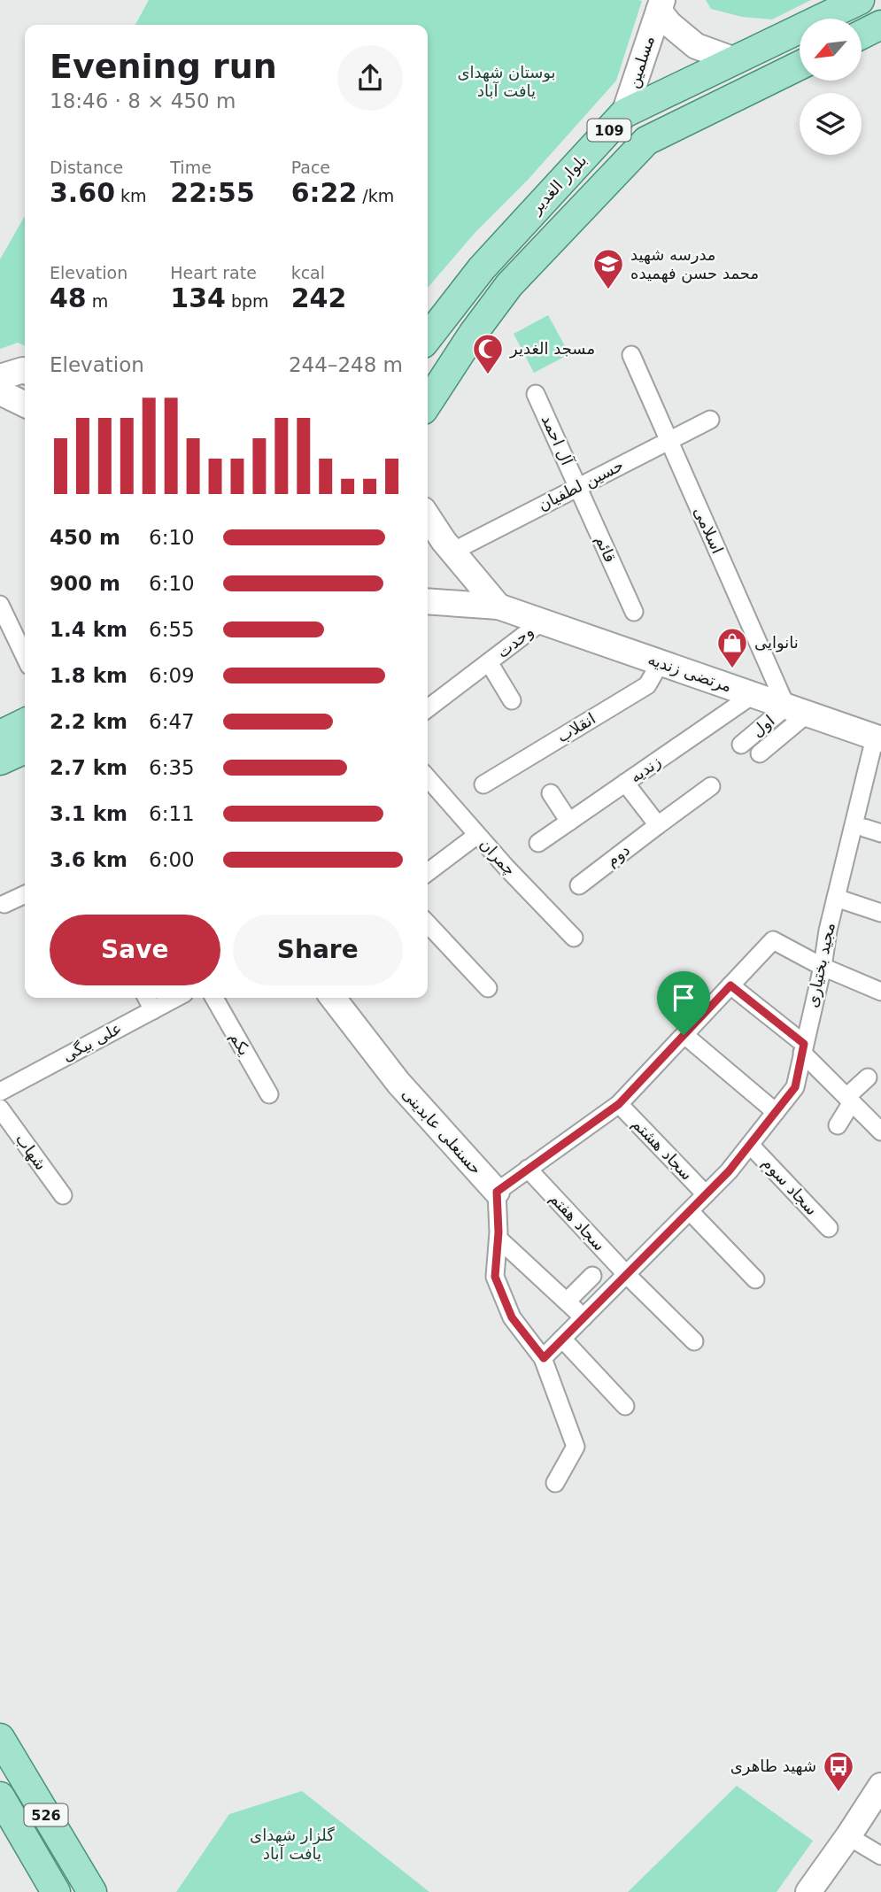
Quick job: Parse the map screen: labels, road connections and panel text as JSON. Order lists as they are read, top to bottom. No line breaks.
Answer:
{"streets":{"main road":["مسلمین","109","بلوار الغدیر","مرتضی زندیه","حسنعلی عابدینی","526"],"street":["آل احمد","حسین لطفیان","اسلامی","قائم","وحدت","اول","انقلاب","زندیه","دوم","چمران","مجید بختیاری","علی بیگی","یکم","سجاد هشتم","شهاب","سجاد سوم","سجاد هفتم"]},"crossings":[["مسلمین","بلوار الغدیر"],["آل احمد","حسین لطفیان"],["آل احمد","قائم"],["حسین لطفیان","اسلامی"],["حسین لطفیان","قائم"],["اسلامی","مرتضی زندیه"],["اسلامی","اول"],["وحدت","مرتضی زندیه"],["مرتضی زندیه","اول"],["مرتضی زندیه","انقلاب"],["مرتضی زندیه","زندیه"],["مرتضی زندیه","مجید بختیاری"],["مجید بختیاری","سجاد هشتم"],["مجید بختیاری","سجاد سوم"],["مجید بختیاری","سجاد هفتم"]],"parks":["بوستان شهدای یافت آباد","گلزار شهدای یافت آباد"],"places":{"school or university":["مدرسه شهید محمد حسن فهمیده"],"mosque":["مسجد الغدیر"],"shop":["نانوایی"],"bus stop":["شهید طاهری"]},"north":"bottom left","page":{"heading":["Evening run","18:46 · 8 × 450 m"],"stats":[["Distance","3.60 km"],["Time","22:55"],["Pace","6:22 /km"],["Elevation","48 m"],["Heart rate","134 bpm"],["kcal","242"]],"chart":["Elevation","244–248 m"],"list":[{"name":"450 m","note":"6:10"},{"name":"900 m","note":"6:10"},{"name":"1.4 km","note":"6:55"},{"name":"1.8 km","note":"6:09"},{"name":"2.2 km","note":"6:47"},{"name":"2.7 km","note":"6:35"},{"name":"3.1 km","note":"6:11"},{"name":"3.6 km","note":"6:00"}],"buttons":["Save","Share"]}}
